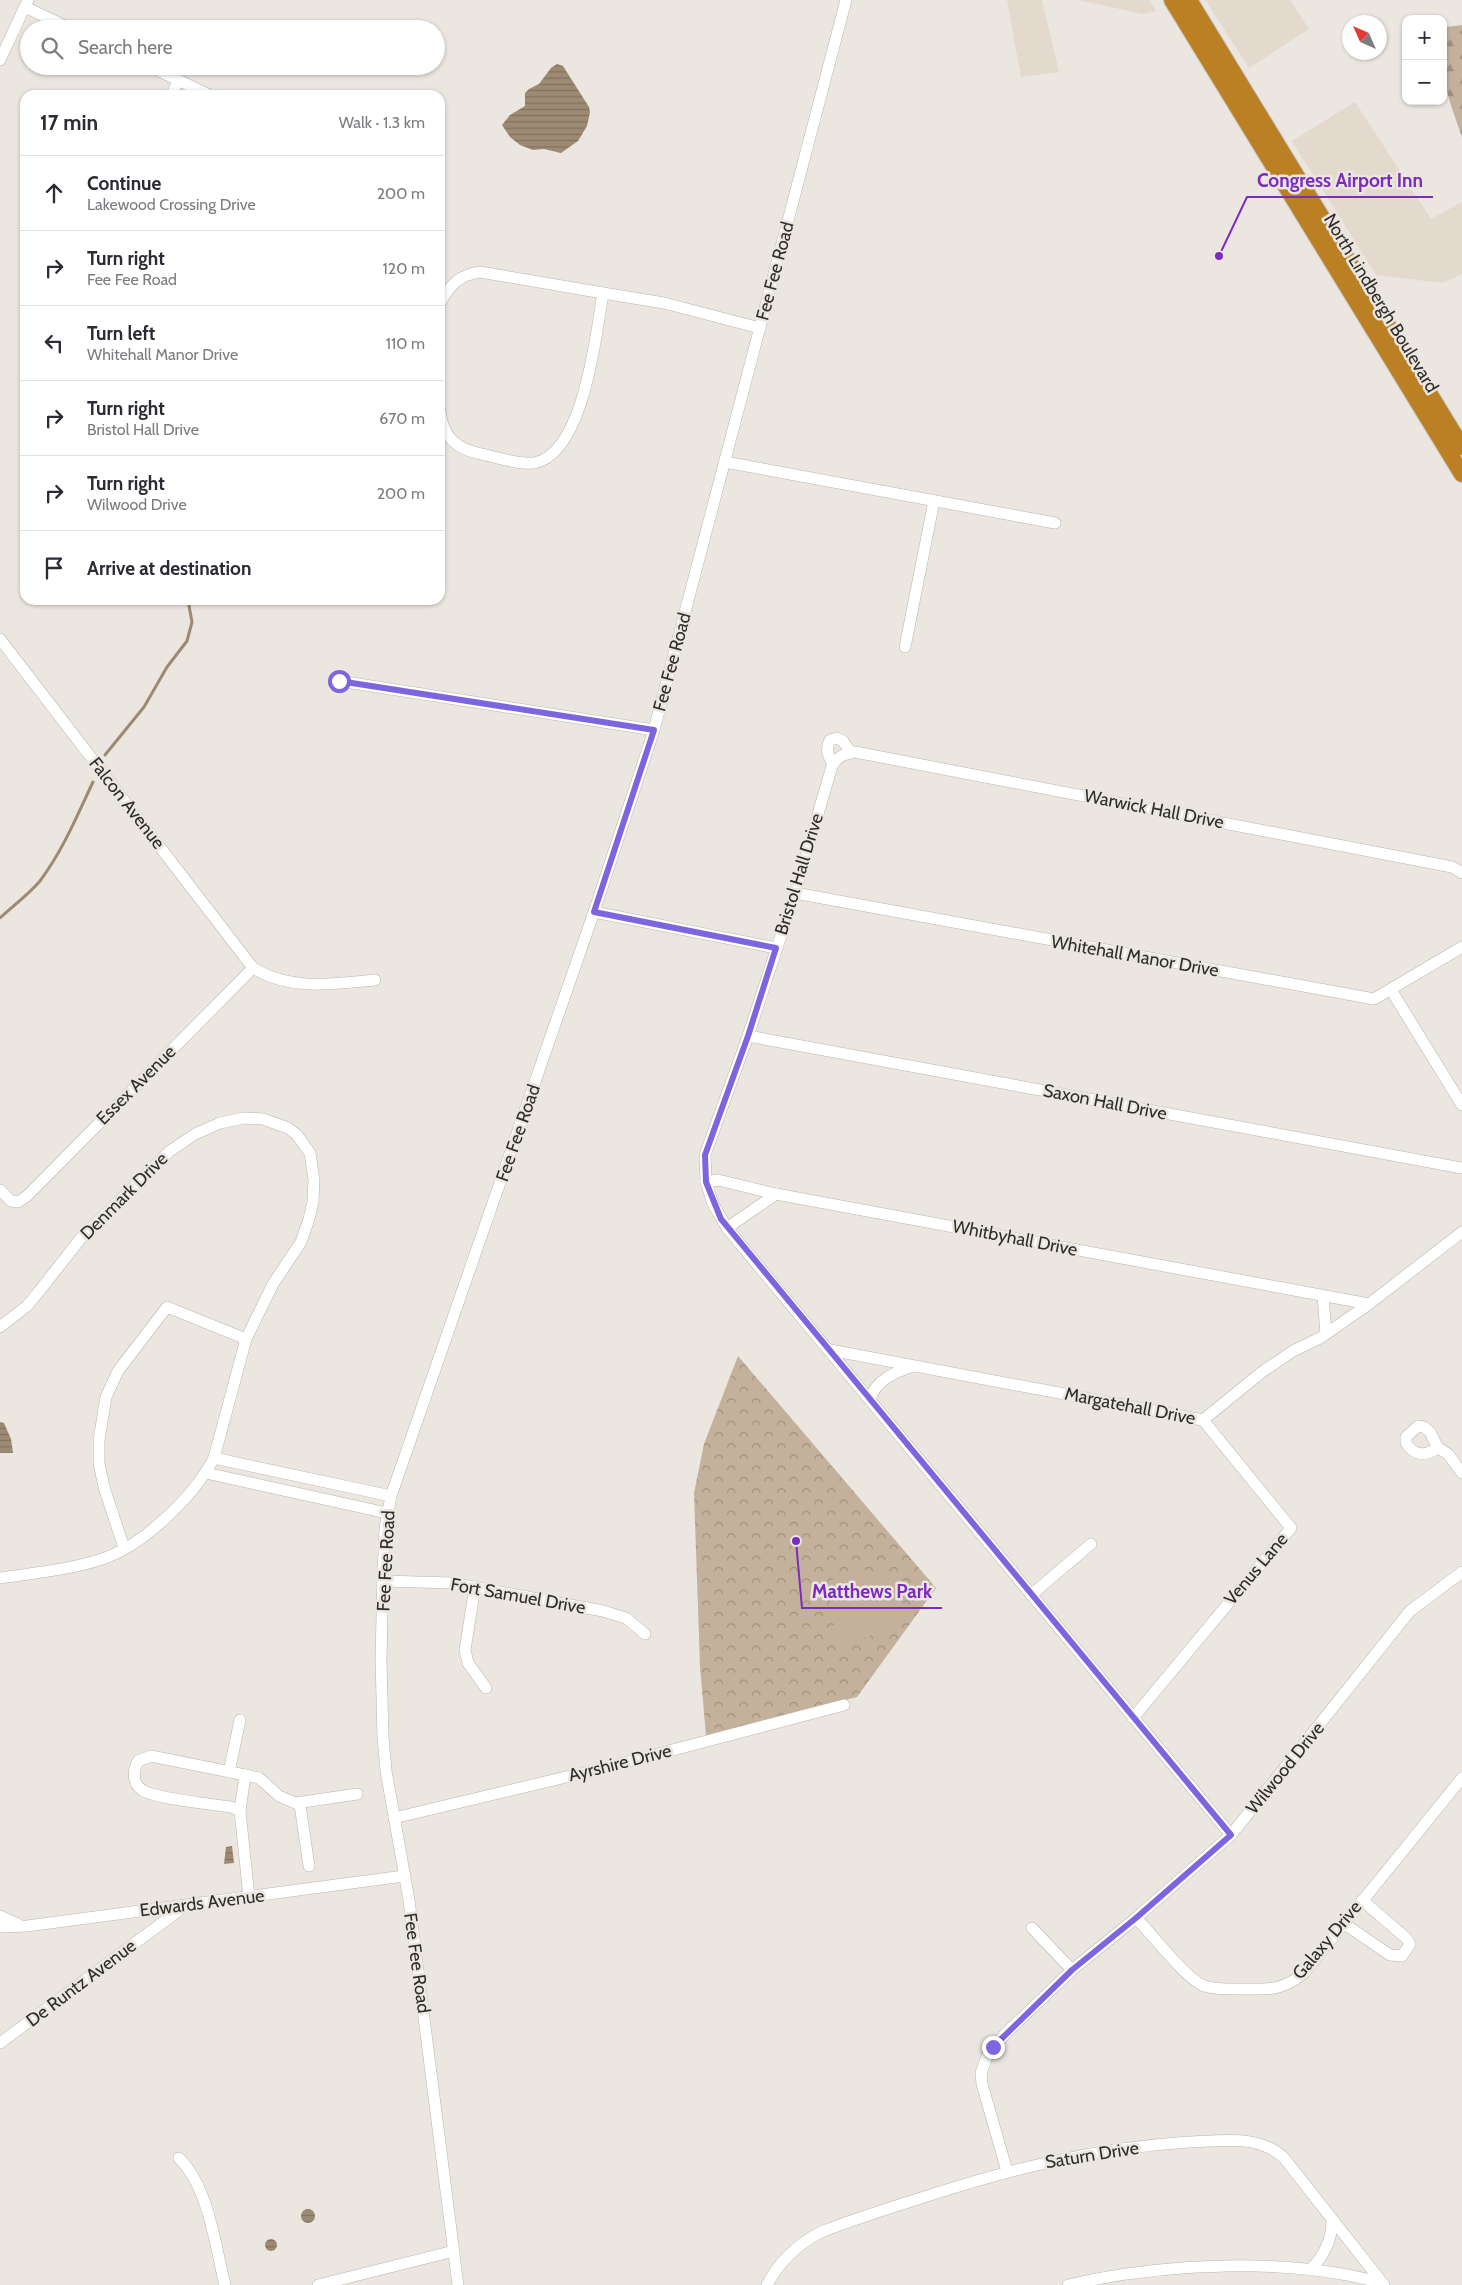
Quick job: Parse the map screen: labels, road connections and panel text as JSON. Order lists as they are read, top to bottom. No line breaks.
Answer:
{"streets":{"highway":["North Lindbergh Boulevard"],"street":["Fee Fee Road","Falcon Avenue","Warwick Hall Drive","Bristol Hall Drive","Whitehall Manor Drive","Essex Avenue","Saxon Hall Drive","Denmark Drive","Whitbyhall Drive","Margatehall Drive","Venus Lane","Fort Samuel Drive","Ayrshire Drive","Wilwood Drive","Edwards Avenue","Galaxy Drive","De Runtz Avenue","Saturn Drive"]},"crossings":[["Fee Fee Road","Fort Samuel Drive"],["Fee Fee Road","Ayrshire Drive"],["Fee Fee Road","Edwards Avenue"],["Falcon Avenue","Essex Avenue"],["Warwick Hall Drive","Bristol Hall Drive"],["Bristol Hall Drive","Whitehall Manor Drive"],["Bristol Hall Drive","Saxon Hall Drive"],["Bristol Hall Drive","Whitbyhall Drive"],["Bristol Hall Drive","Margatehall Drive"],["Bristol Hall Drive","Venus Lane"],["Bristol Hall Drive","Wilwood Drive"],["Whitbyhall Drive","Margatehall Drive"],["Margatehall Drive","Venus Lane"],["Wilwood Drive","Galaxy Drive"],["Wilwood Drive","Saturn Drive"],["Edwards Avenue","De Runtz Avenue"]],"places":["Congress Airport Inn","Matthews Park"],"north":"top left","page":{"map_buttons":["+","−"],"search":"Search here","heading":["17 min","Walk · 1.3 km"],"list":[["Continue","Lakewood Crossing Drive","200 m"],["Turn right","Fee Fee Road","120 m"],["Turn left","Whitehall Manor Drive","110 m"],["Turn right","Bristol Hall Drive","670 m"],["Turn right","Wilwood Drive","200 m"],"Arrive at destination"]}}
